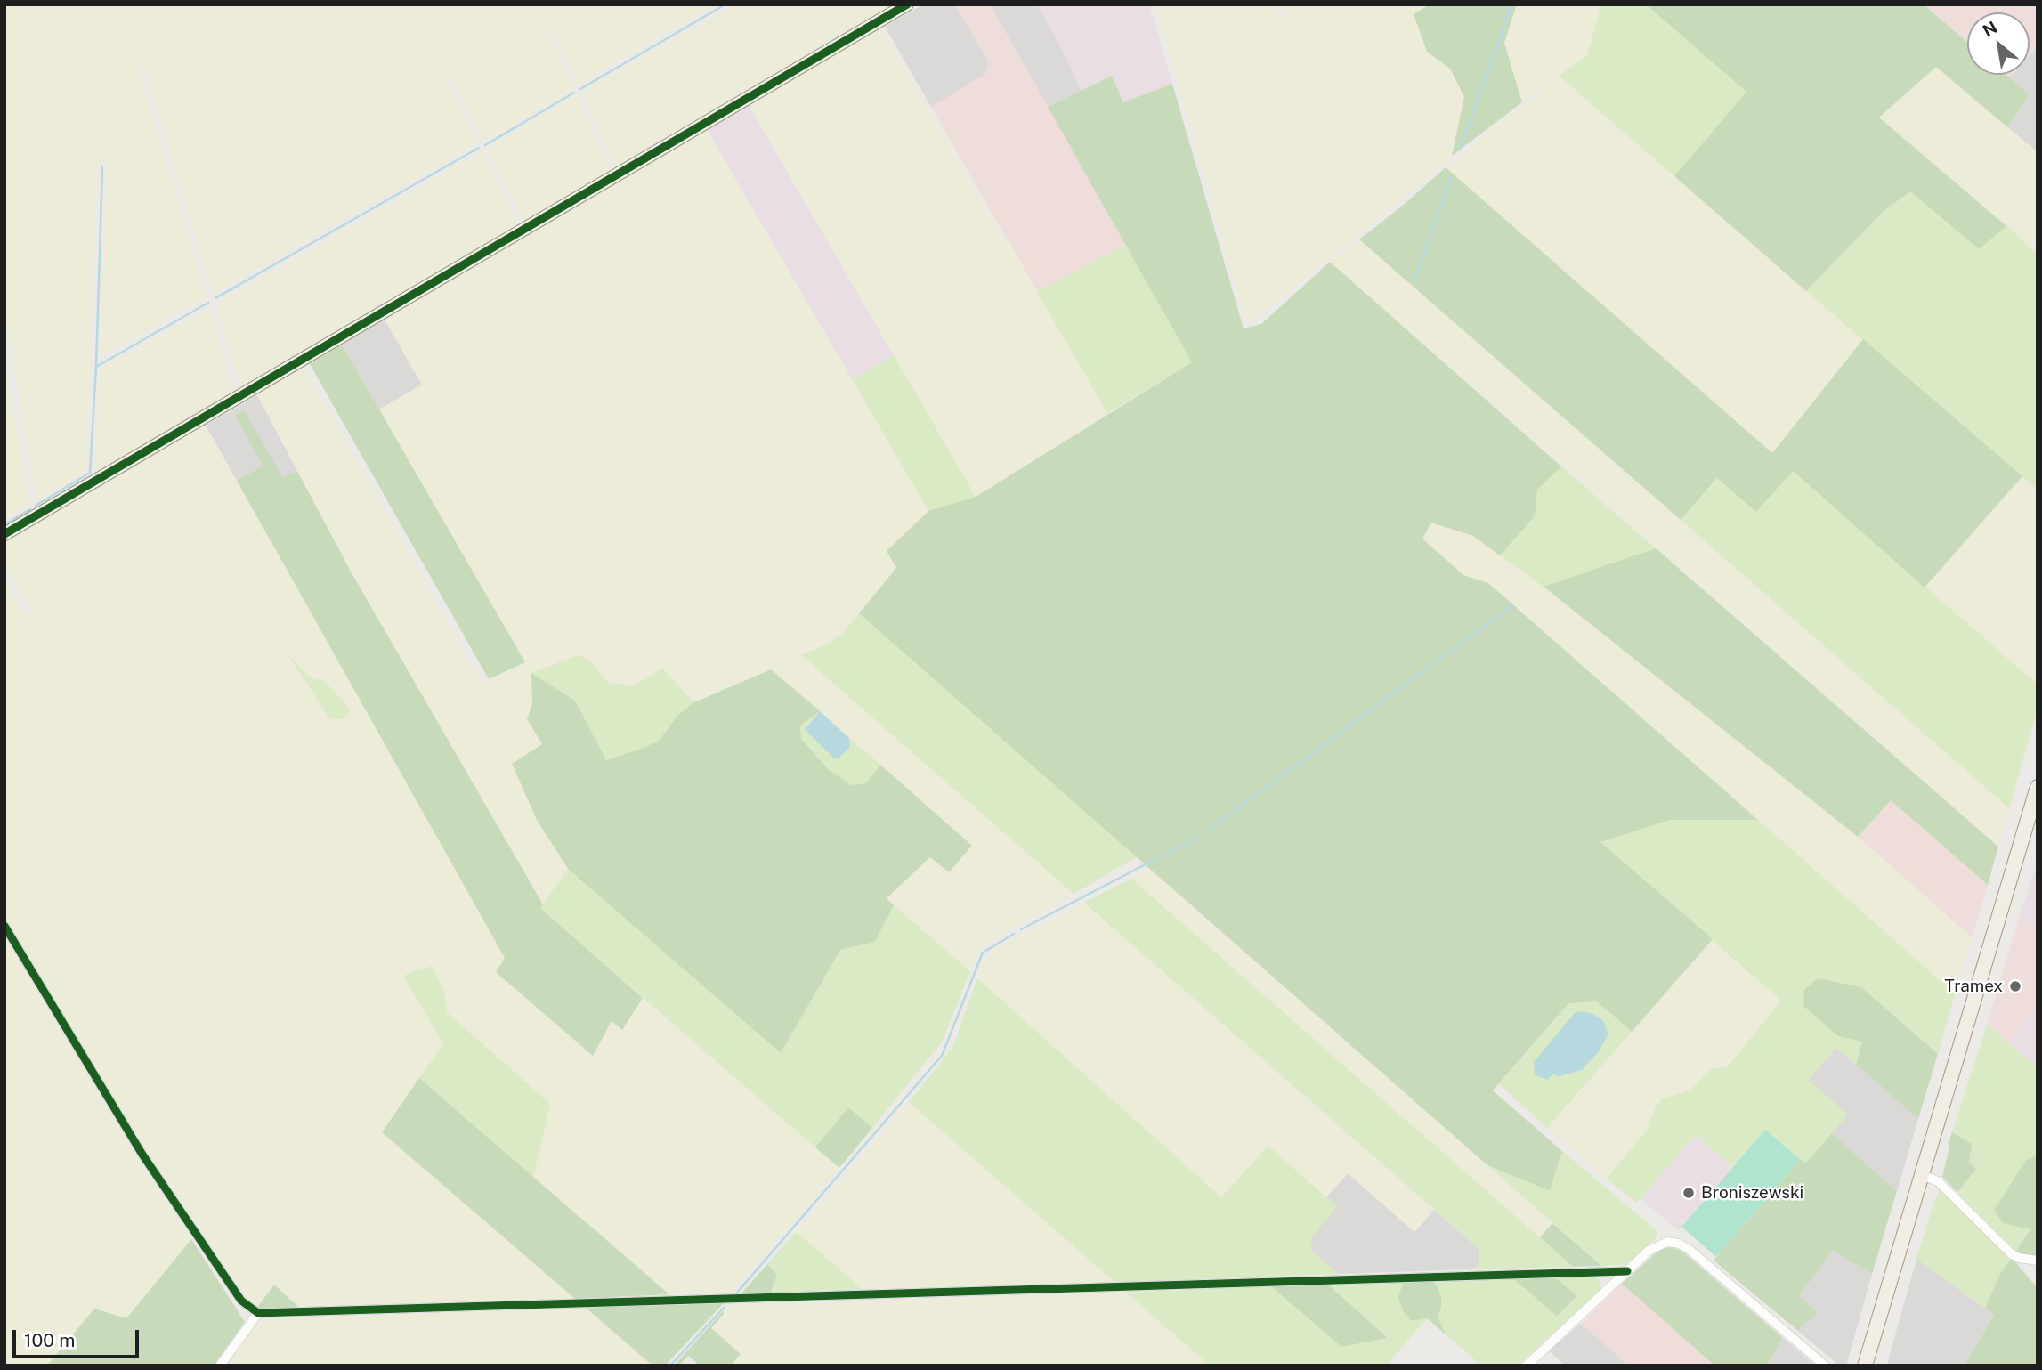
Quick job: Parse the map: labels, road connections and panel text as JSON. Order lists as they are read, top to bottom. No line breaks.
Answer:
{"places":["Tramex","Broniszewski"],"scale_bar":"100 m","north":"top left"}
